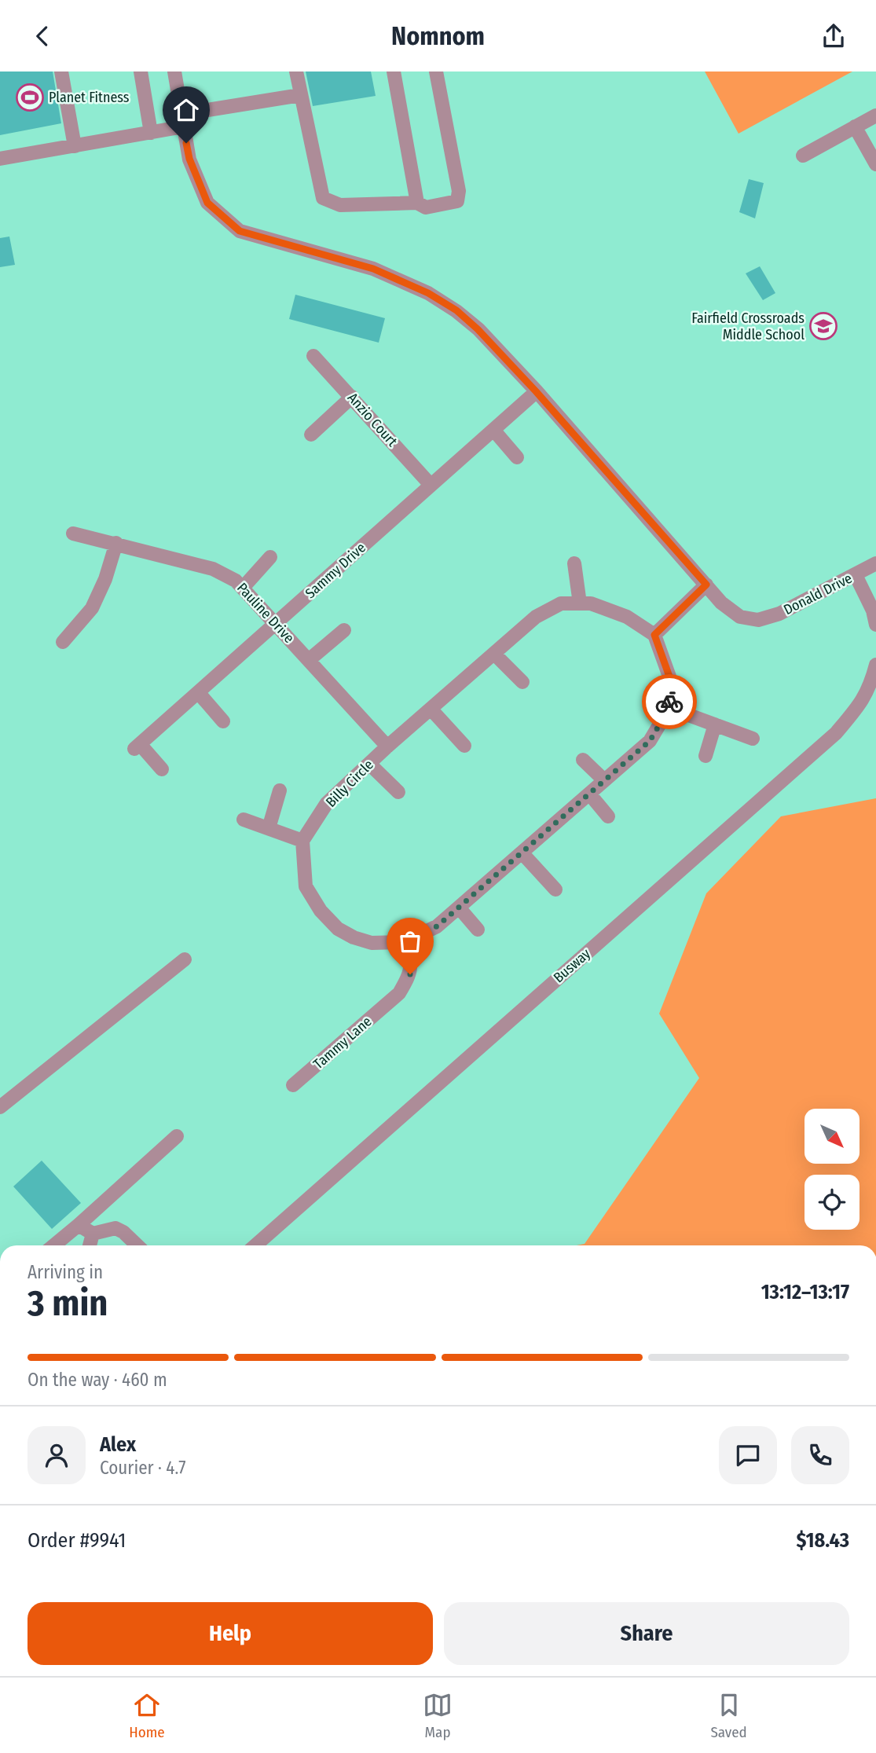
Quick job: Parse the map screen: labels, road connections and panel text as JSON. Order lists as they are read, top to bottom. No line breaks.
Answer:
{"streets":{"street":["Anzio Court","Sammy Drive","Donald Drive","Pauline Drive","Billy Circle","Busway","Tammy Lane"]},"crossings":[["Anzio Court","Sammy Drive"],["Sammy Drive","Pauline Drive"],["Pauline Drive","Billy Circle"]],"places":{"sports":["Planet Fitness"],"school or university":["Fairfield Crossroads Middle School"]},"north":"bottom right","page":{"header":"Nomnom","heading":["3 min","Arriving in","13:12–13:17"],"panel":["Alex","Courier · 4.7","Order #9941","$18.43"],"bar":"On the way · 460 m","buttons":["Help","Share"],"tabs":["Home","Map","Saved"]}}
